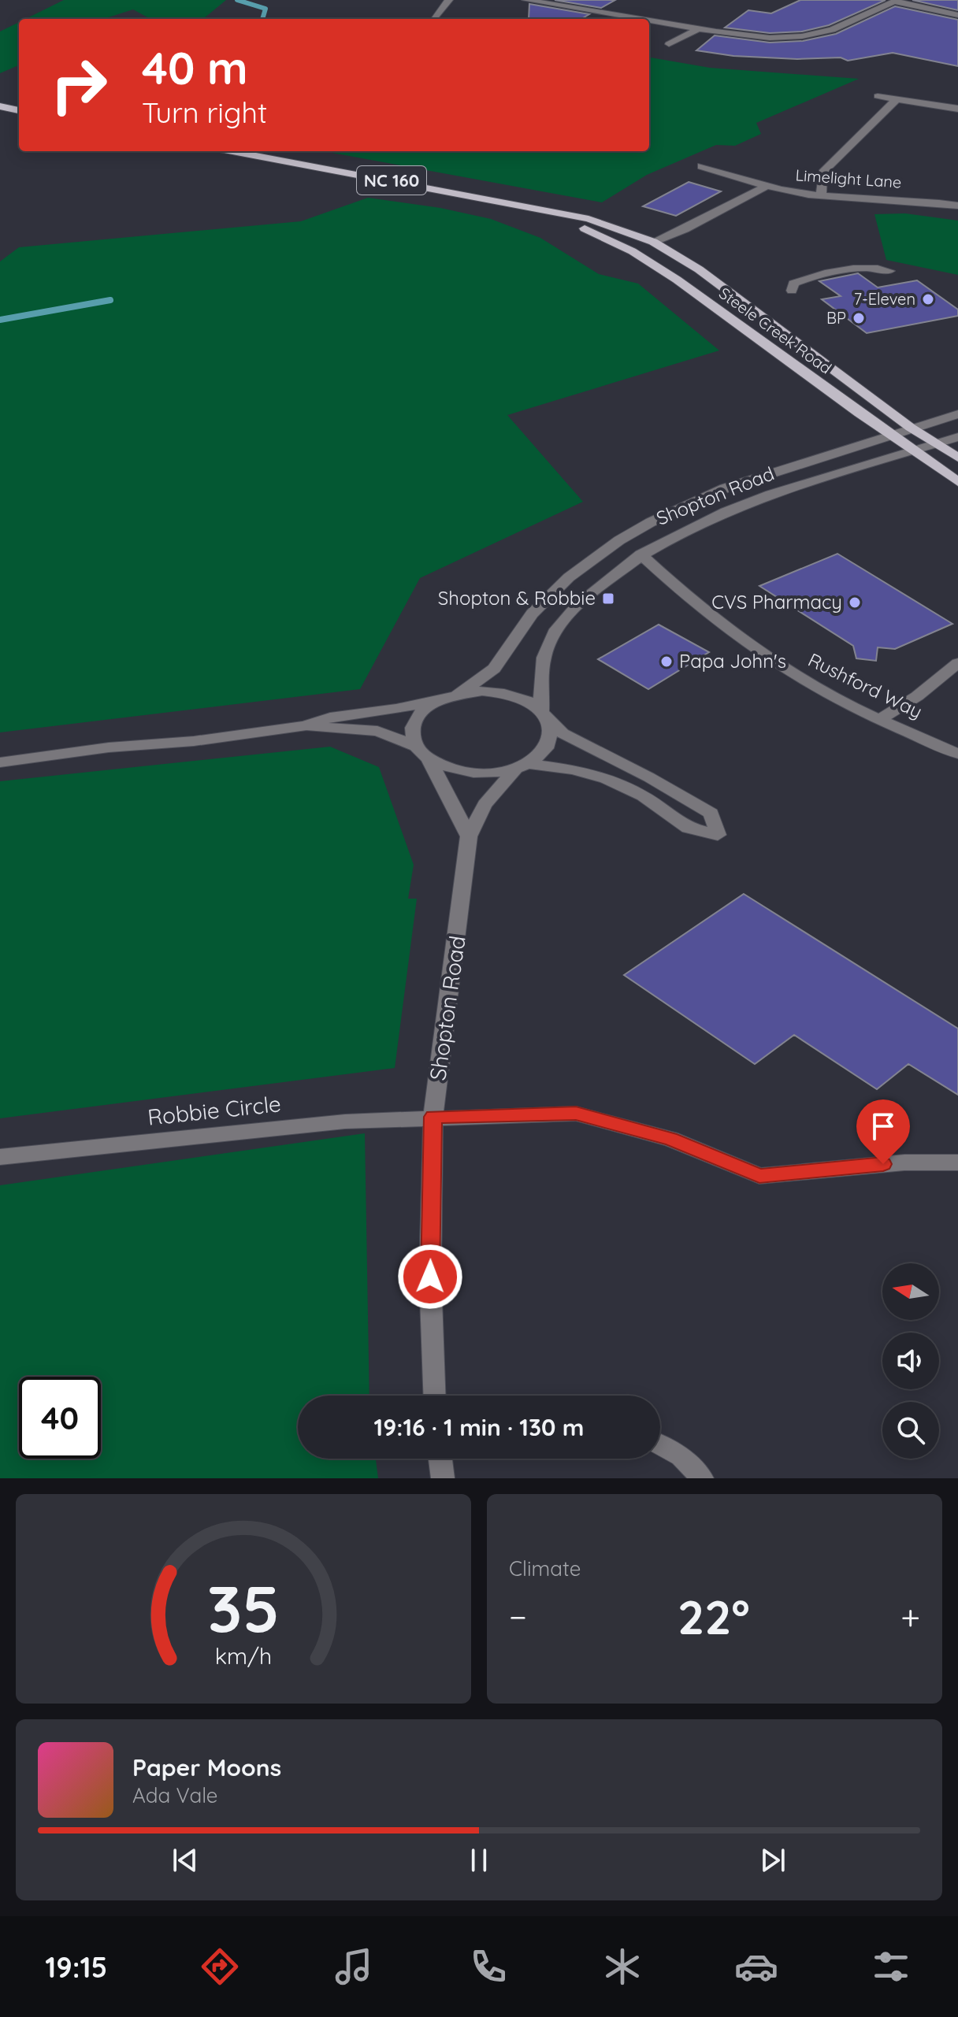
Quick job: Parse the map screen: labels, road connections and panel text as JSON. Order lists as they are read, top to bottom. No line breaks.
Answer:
{"streets":{"main road":["NC 160","Steele Creek Road"],"street":["Limelight Lane","Shopton Road","Rushford Way","Robbie Circle"]},"crossings":[["Steele Creek Road","Shopton Road"],["Shopton Road","Rushford Way"],["Shopton Road","Robbie Circle"]],"places":{"other":["7-Eleven","BP","CVS Pharmacy","Papa John's"],"transit":["Shopton & Robbie"]},"north":"left","page":{"turn":["40 m","Turn right"],"limit":"40","trip":"19:16 · 1 min · 130 m","tile":"Climate","heat":["−","22°","+"],"song":["Paper Moons","Ada Vale"],"tabs":"19:15","gauge":["35","km/h"]}}
